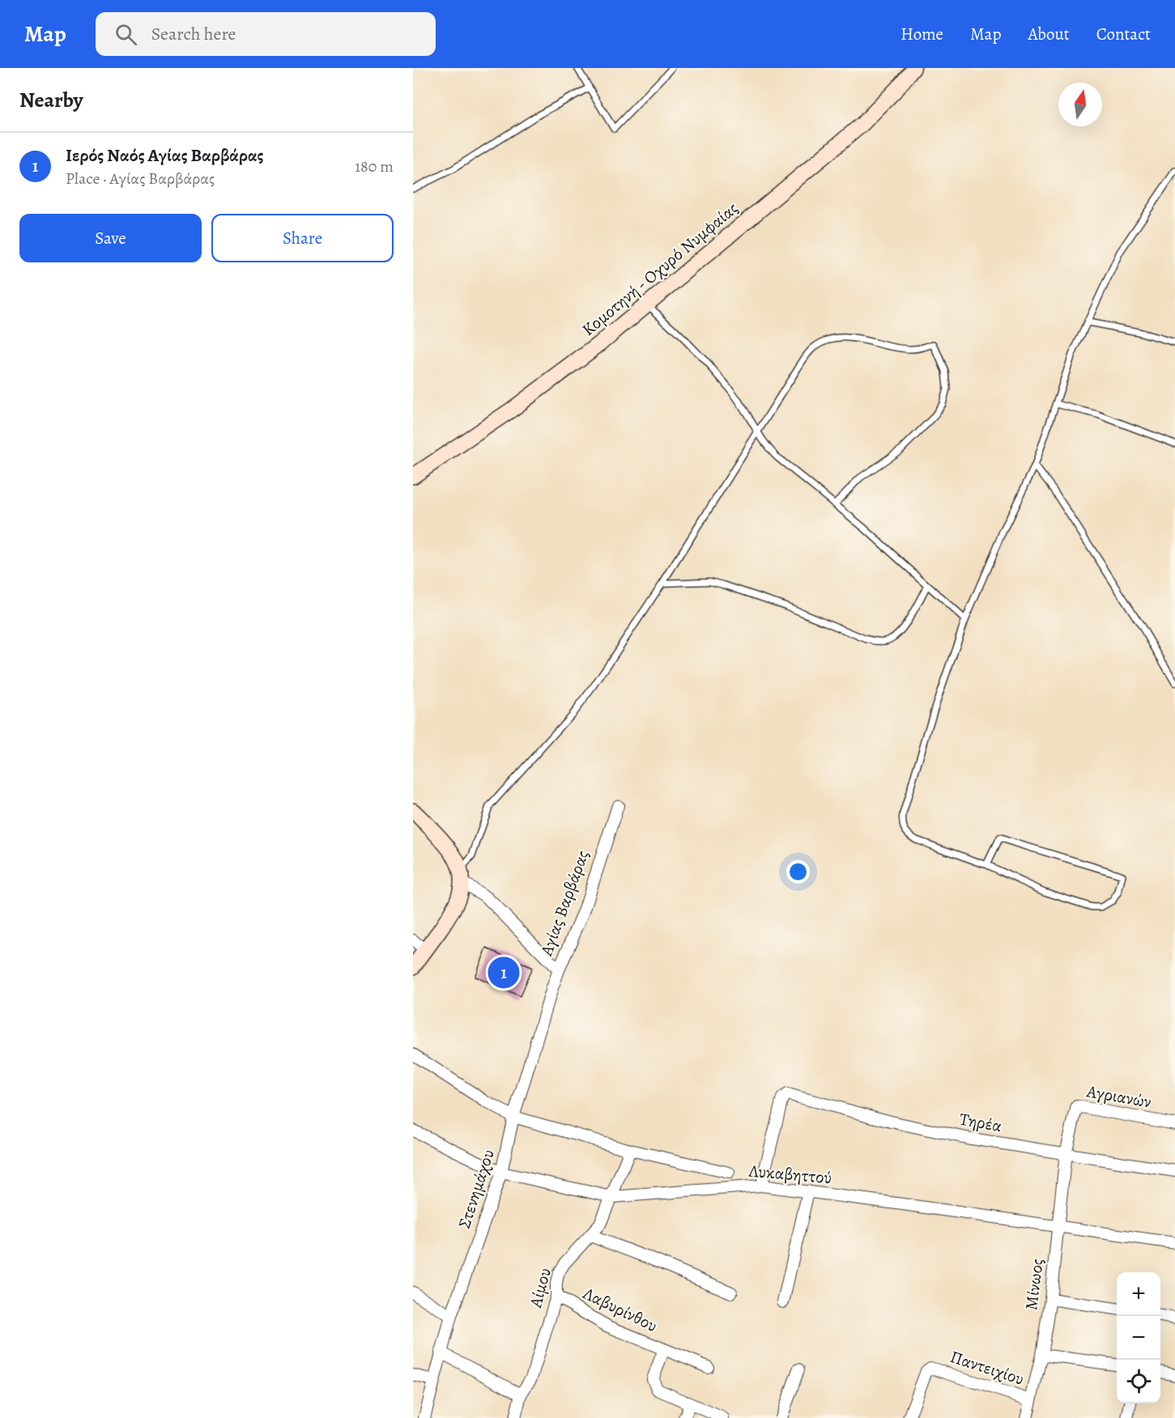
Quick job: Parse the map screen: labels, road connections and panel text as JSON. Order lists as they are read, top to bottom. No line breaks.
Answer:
{"streets":{"main road":["Κομοτηνή - Οχυρό Νυμφαίας"],"street":["Αγίας Βαρβάρας","Αγριανών","Τηρέα","Λυκαβηττού","Στενημάχου","Μίνωος","Αίμου","Λαβυρίνθου","Παντειχίου"]},"crossings":[["Αγίας Βαρβάρας","Στενημάχου"],["Αγριανών","Τηρέα"],["Αγριανών","Μίνωος"],["Τηρέα","Λυκαβηττού"],["Τηρέα","Μίνωος"],["Λυκαβηττού","Στενημάχου"],["Λυκαβηττού","Μίνωος"],["Λυκαβηττού","Αίμου"],["Μίνωος","Παντειχίου"],["Αίμου","Λαβυρίνθου"]],"north":"top","page":{"header":"Map","search":"Search here","nav":["Home","Map","About","Contact"],"heading":"Nearby","list":[{"mark":"1","name":"Ιερός Ναός Αγίας Βαρβάρας","note":"Place · Αγίας Βαρβάρας","value":"180 m"}],"buttons":["Save","Share"],"pins":"1","map_buttons":["+","−"]}}
